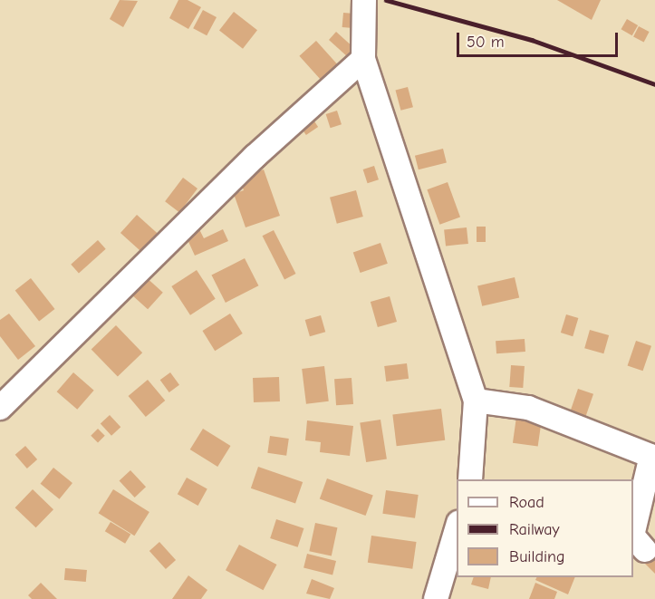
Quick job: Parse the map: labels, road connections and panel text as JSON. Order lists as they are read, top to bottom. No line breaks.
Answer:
{"legend":["Road","Railway","Building"],"scale_bar":"50 m"}
